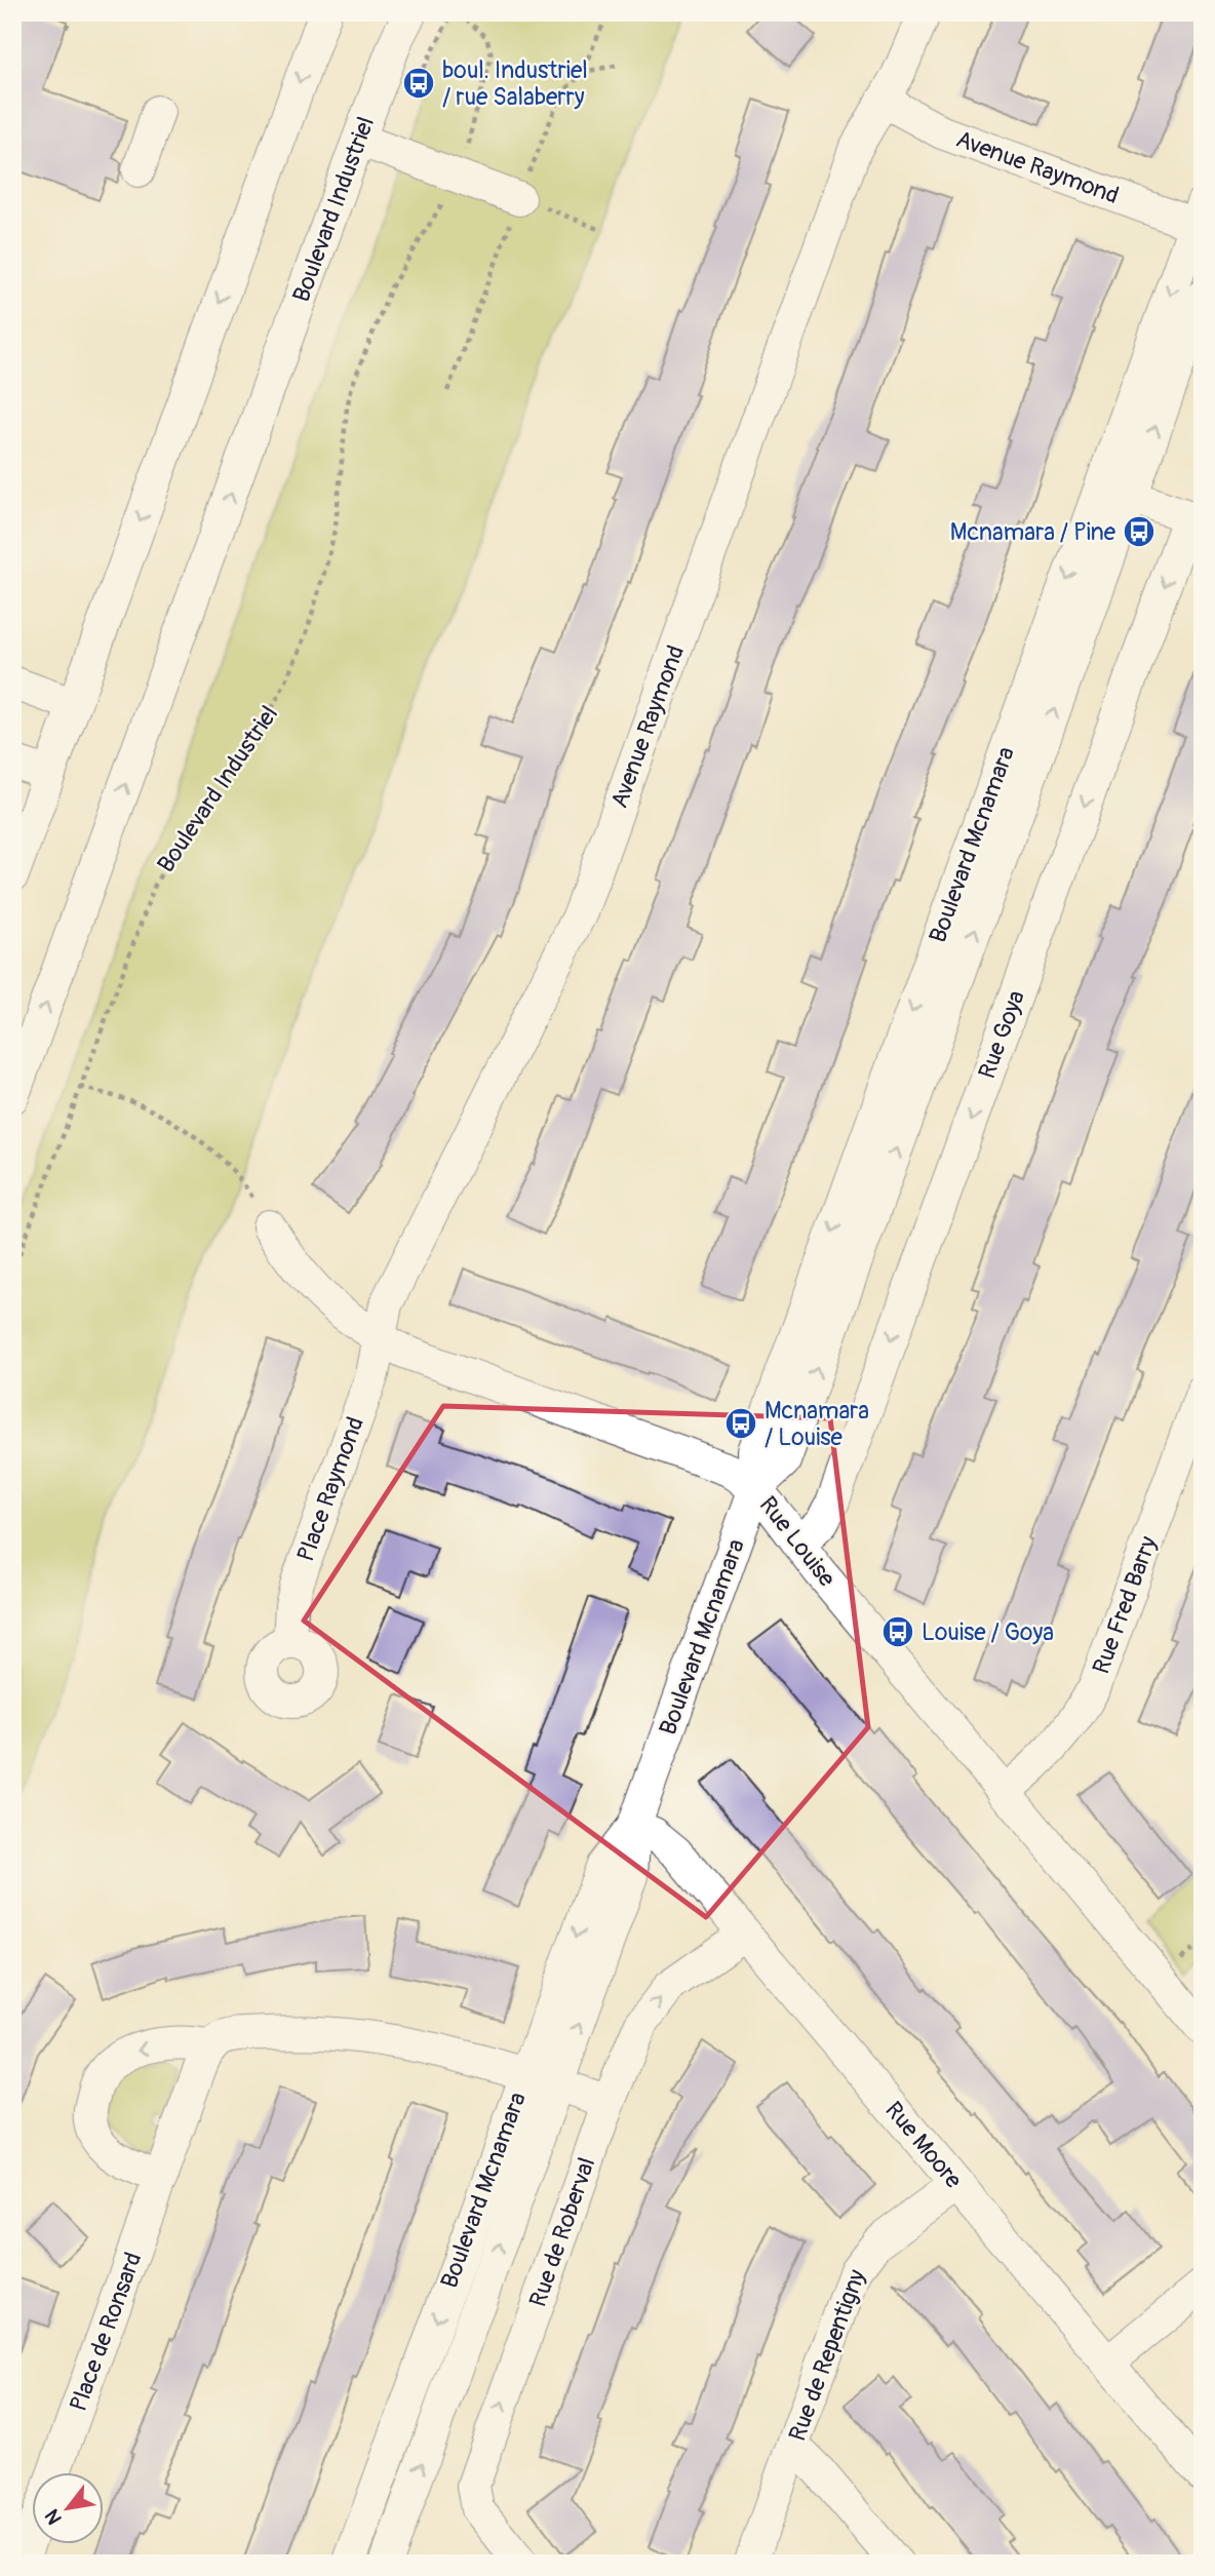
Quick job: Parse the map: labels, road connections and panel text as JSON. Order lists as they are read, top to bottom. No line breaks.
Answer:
{"streets":{"street":["Avenue Raymond","Boulevard Industriel","Boulevard Mcnamara","Rue Goya","Place Raymond","Rue Louise","Rue Fred Barry","Rue Moore","Rue de Roberval","Place de Ronsard","Rue de Repentigny"]},"crossings":[["Avenue Raymond","Boulevard Mcnamara"],["Avenue Raymond","Place Raymond"],["Avenue Raymond","Rue Louise"],["Boulevard Mcnamara","Rue Louise"],["Boulevard Mcnamara","Rue Moore"],["Rue Goya","Rue Louise"],["Place Raymond","Rue Louise"],["Rue Louise","Rue Fred Barry"],["Rue Moore","Rue de Roberval"],["Rue Moore","Rue de Repentigny"]],"one_way":["Rue Goya","Rue de Roberval"],"places":{"bus stop":["boul. Industriel / rue Salaberry","Mcnamara / Pine","Mcnamara / Louise","Louise / Goya"]},"north":"bottom left"}
